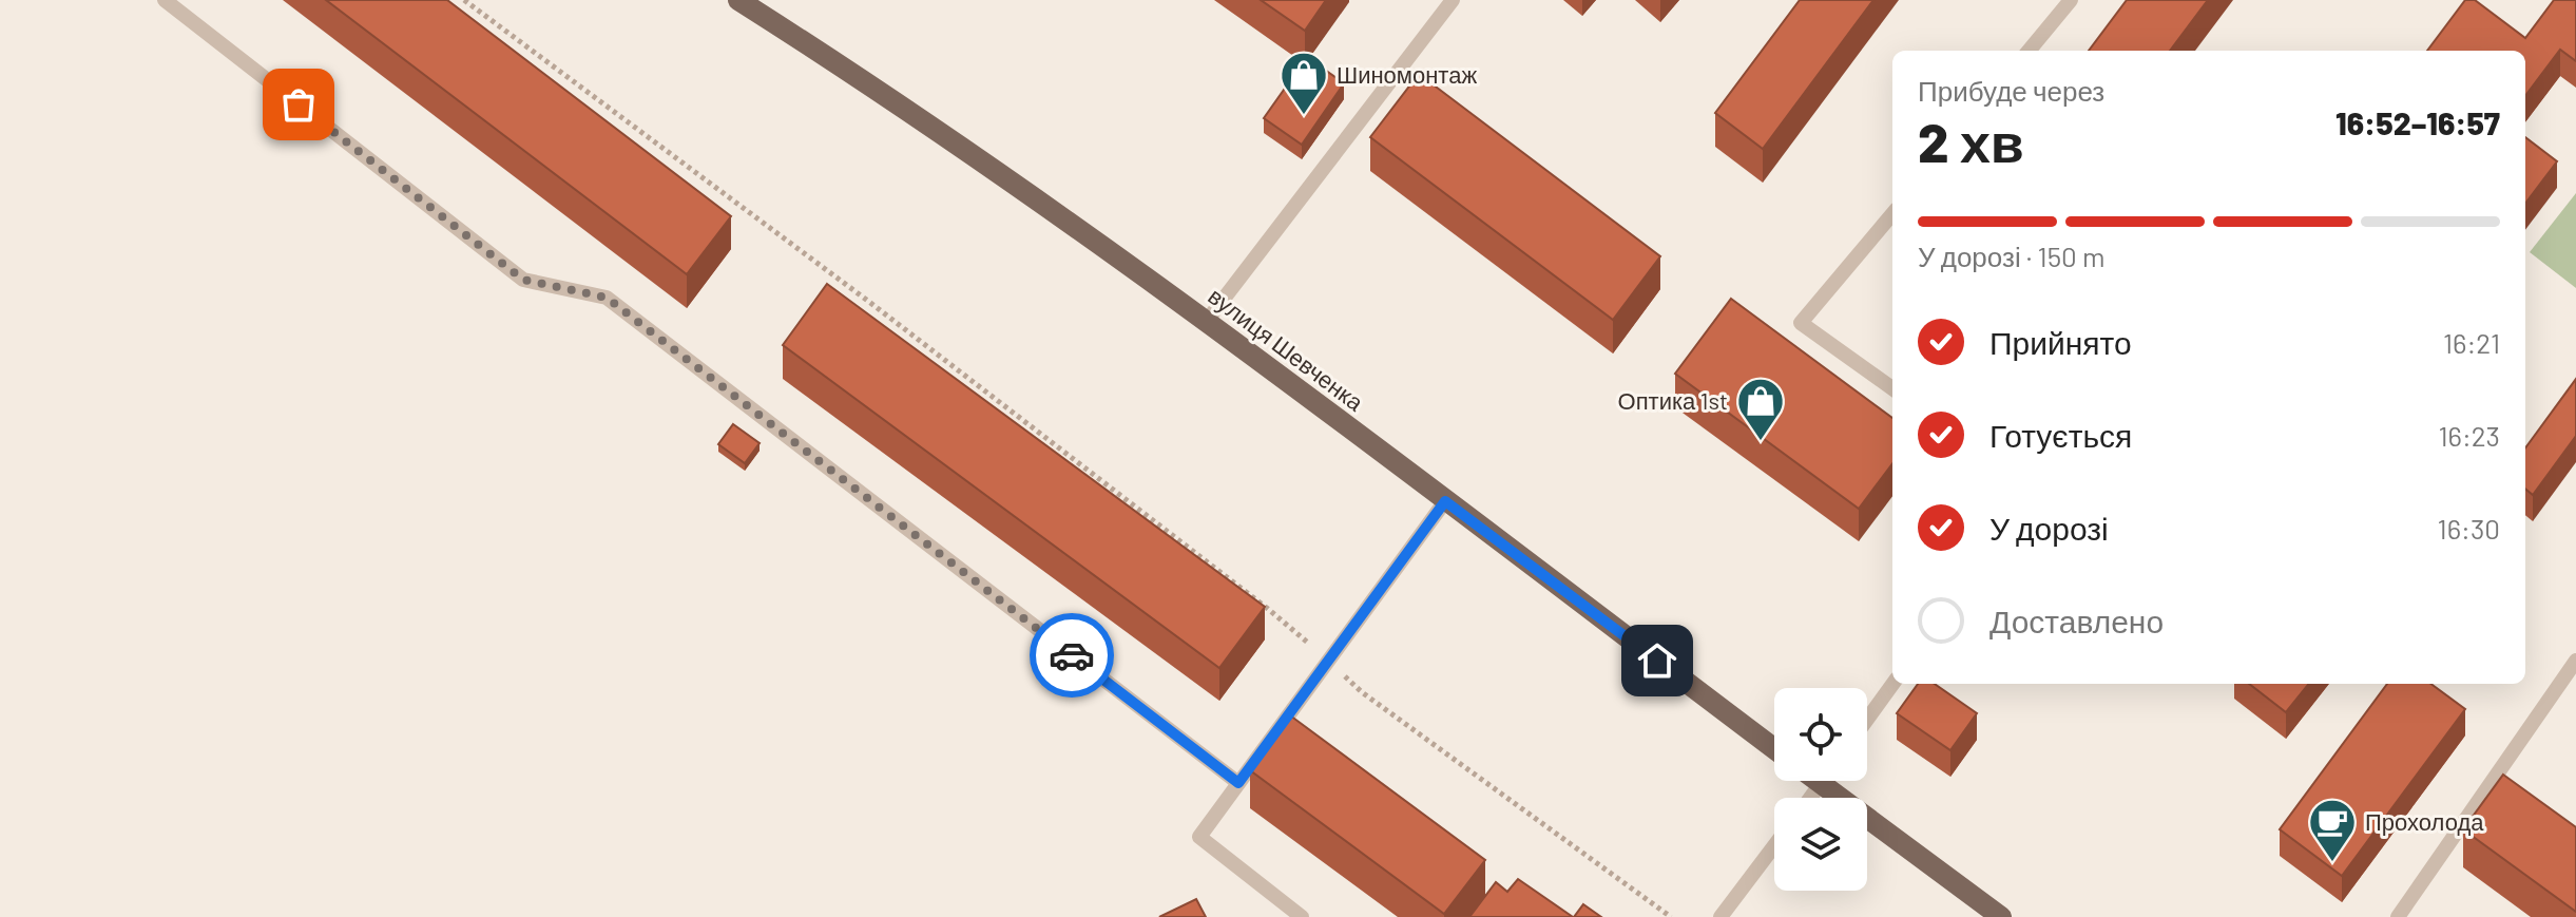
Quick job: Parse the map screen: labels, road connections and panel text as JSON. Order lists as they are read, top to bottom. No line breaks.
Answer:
{"streets":{"main road":["вулиця Шевченка"]},"places":{"shop":["Шиномонтаж","Оптика 1st"],"cafe":["Прохолода"]},"page":{"heading":["2 хв","Прибуде через","16:52–16:57"],"bar":"У дорозі · 150 m","list":[["Прийнято","16:21"],["Готується","16:23"],["У дорозі","16:30"],"Доставлено"]}}
